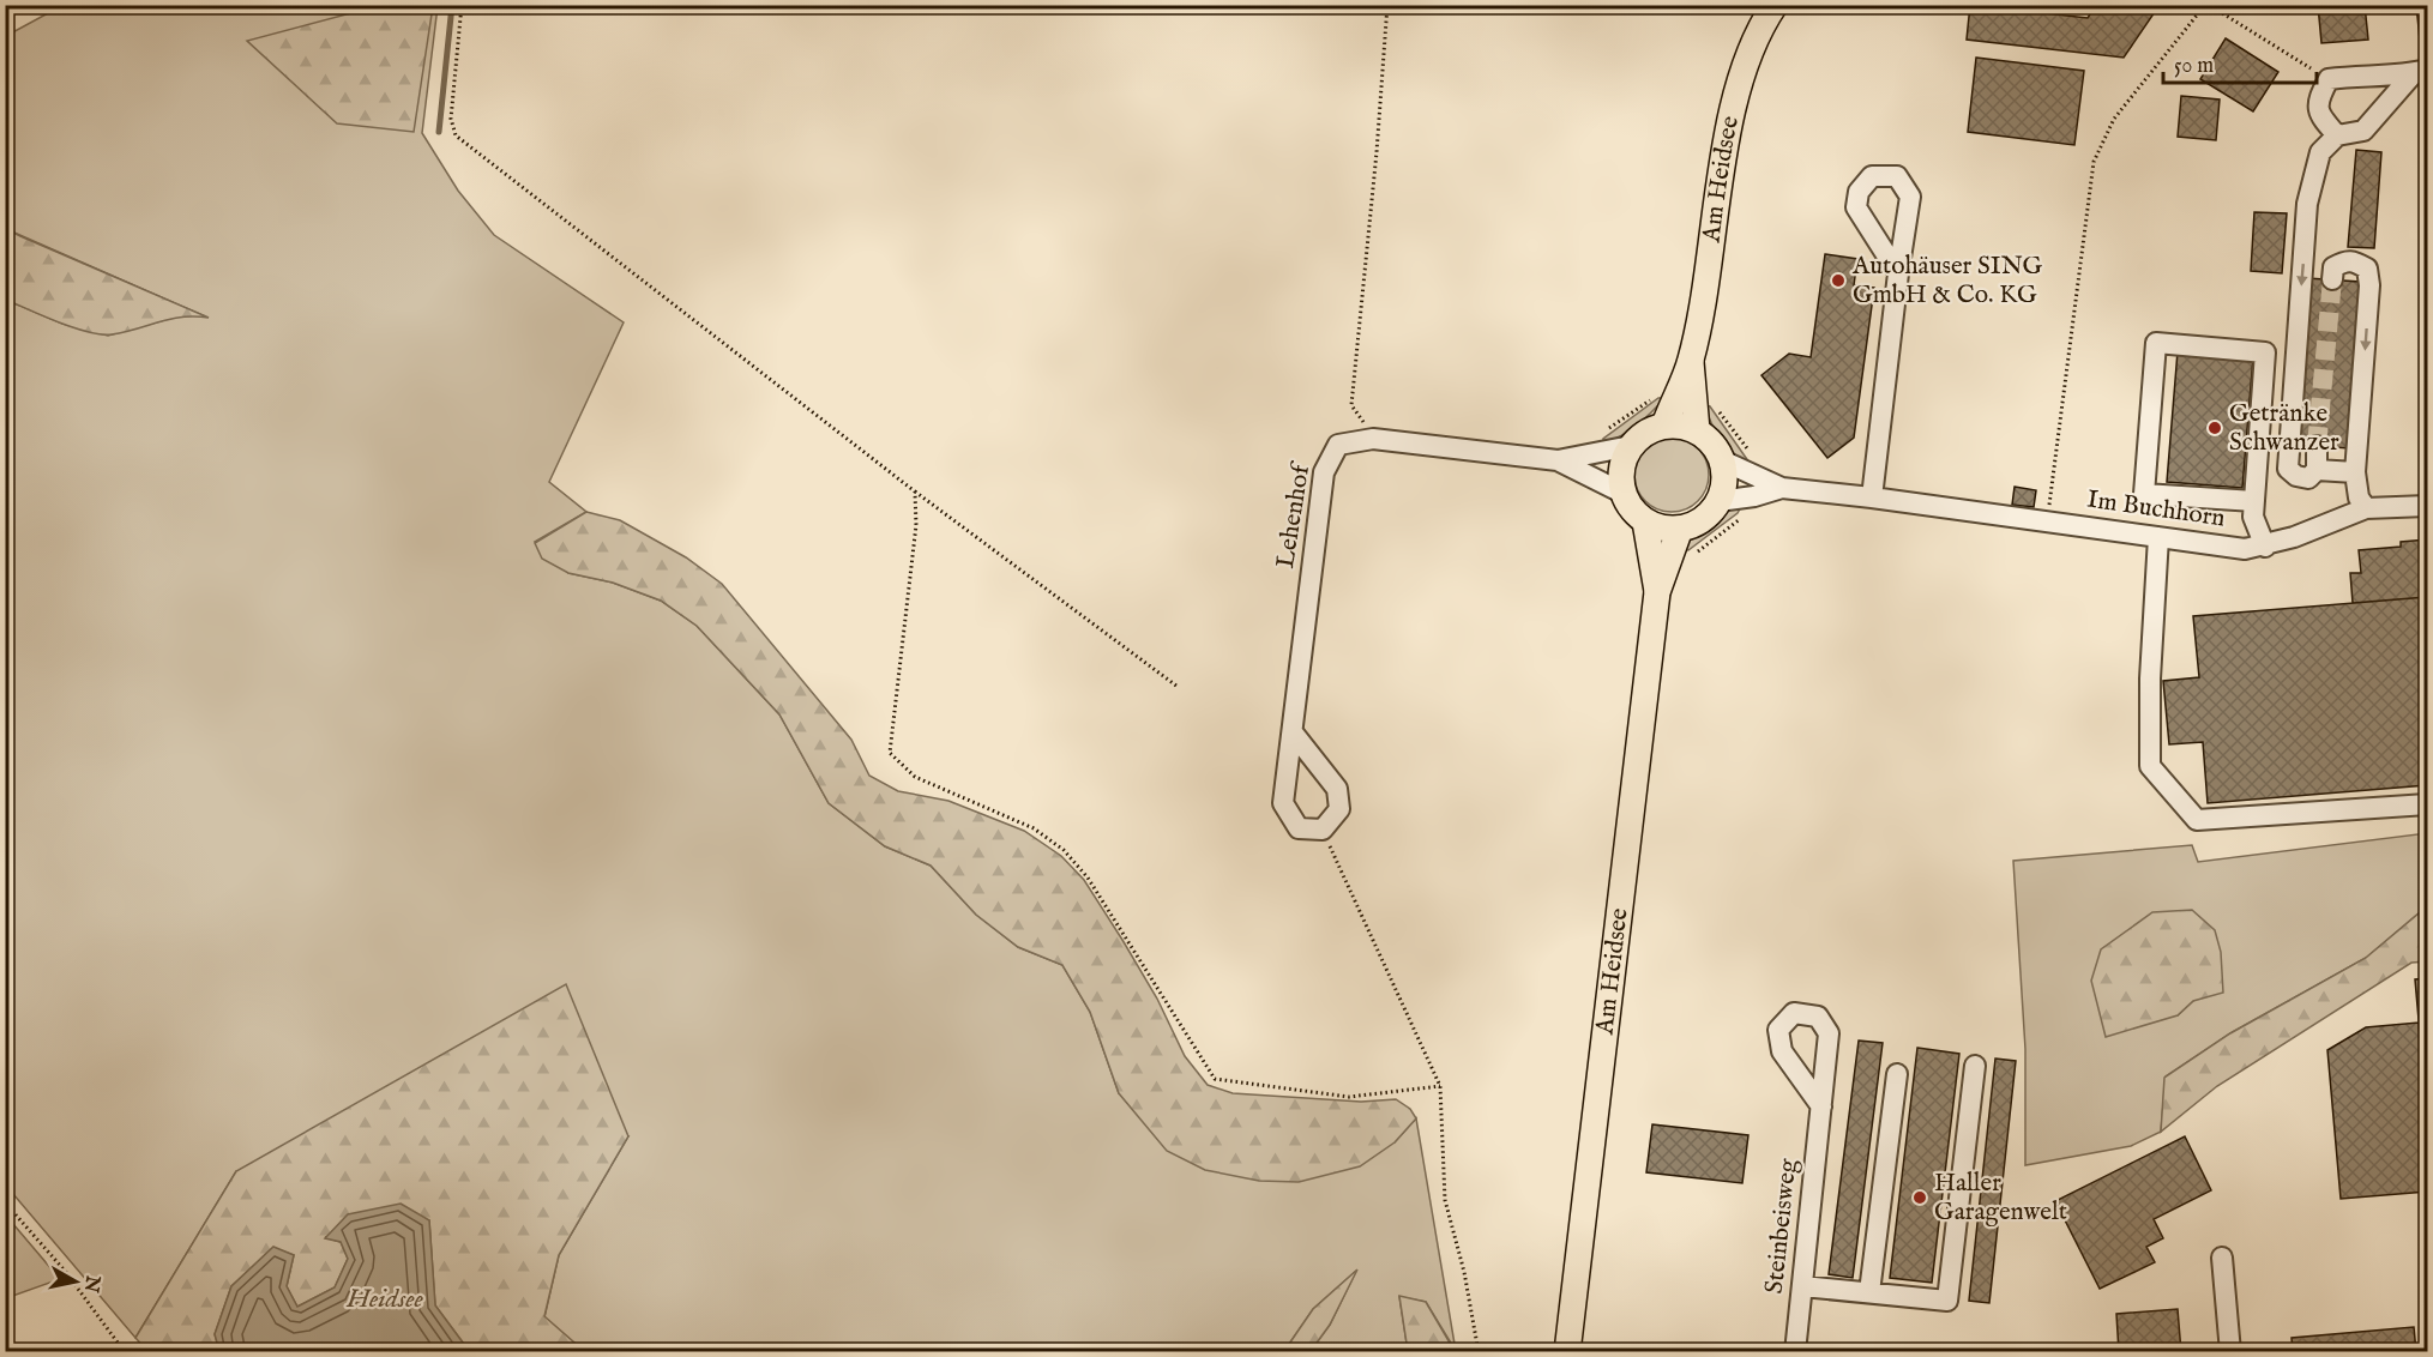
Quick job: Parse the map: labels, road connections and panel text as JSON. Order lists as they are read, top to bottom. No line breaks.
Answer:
{"streets":{"main road":["Am Heidsee"],"street":["Im Buchhorn","Lehenhof","Steinbeisweg"]},"crossings":[["Am Heidsee","Im Buchhorn"],["Am Heidsee","Lehenhof"],["Im Buchhorn","Lehenhof"]],"water":["Heidsee"],"places":["Autohäuser SING GmbH & Co. KG","Getränke Schwanzer","Haller Garagenwelt"],"scale_bar":"50 m","north":"right"}
